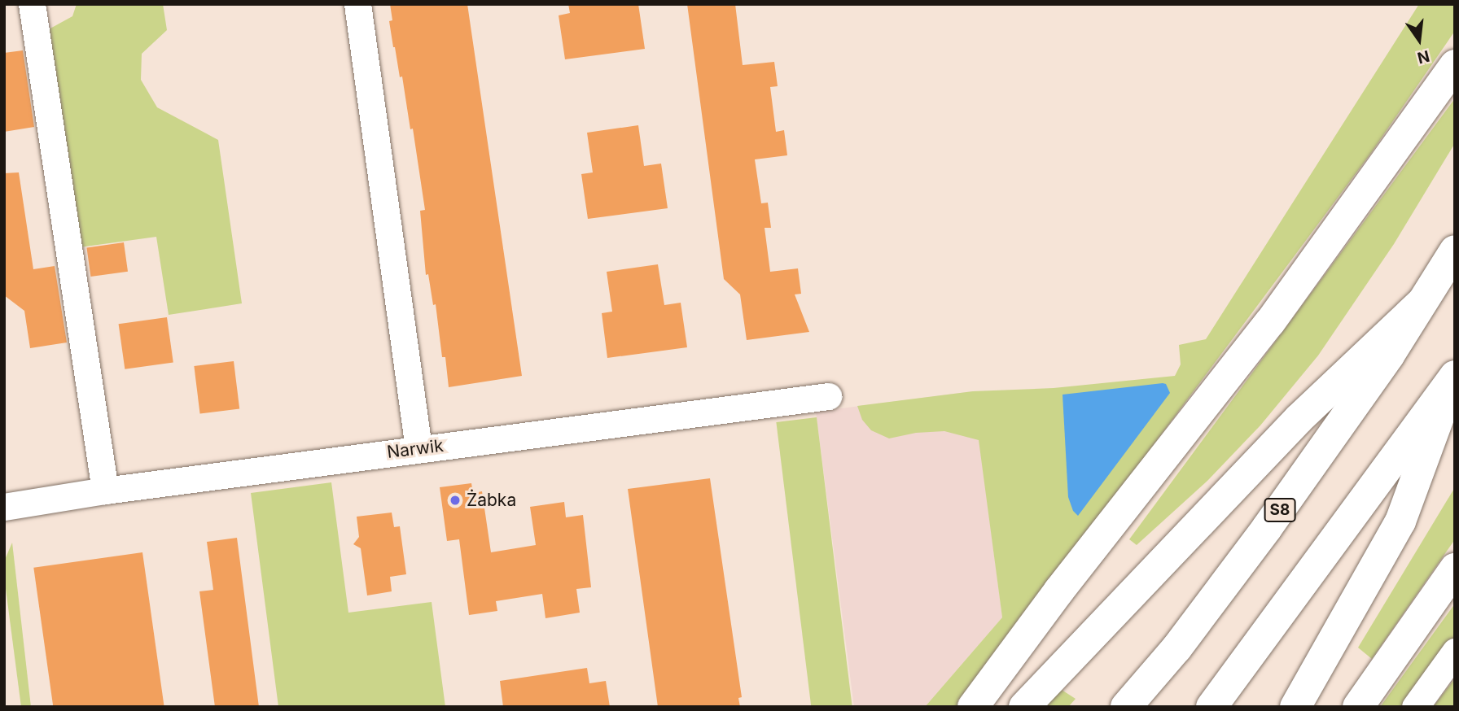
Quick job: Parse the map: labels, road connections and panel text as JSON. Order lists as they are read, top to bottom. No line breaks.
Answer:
{"streets":{"main road":["S8"],"street":["Narwik"]},"places":["Żabka"],"north":"bottom"}
